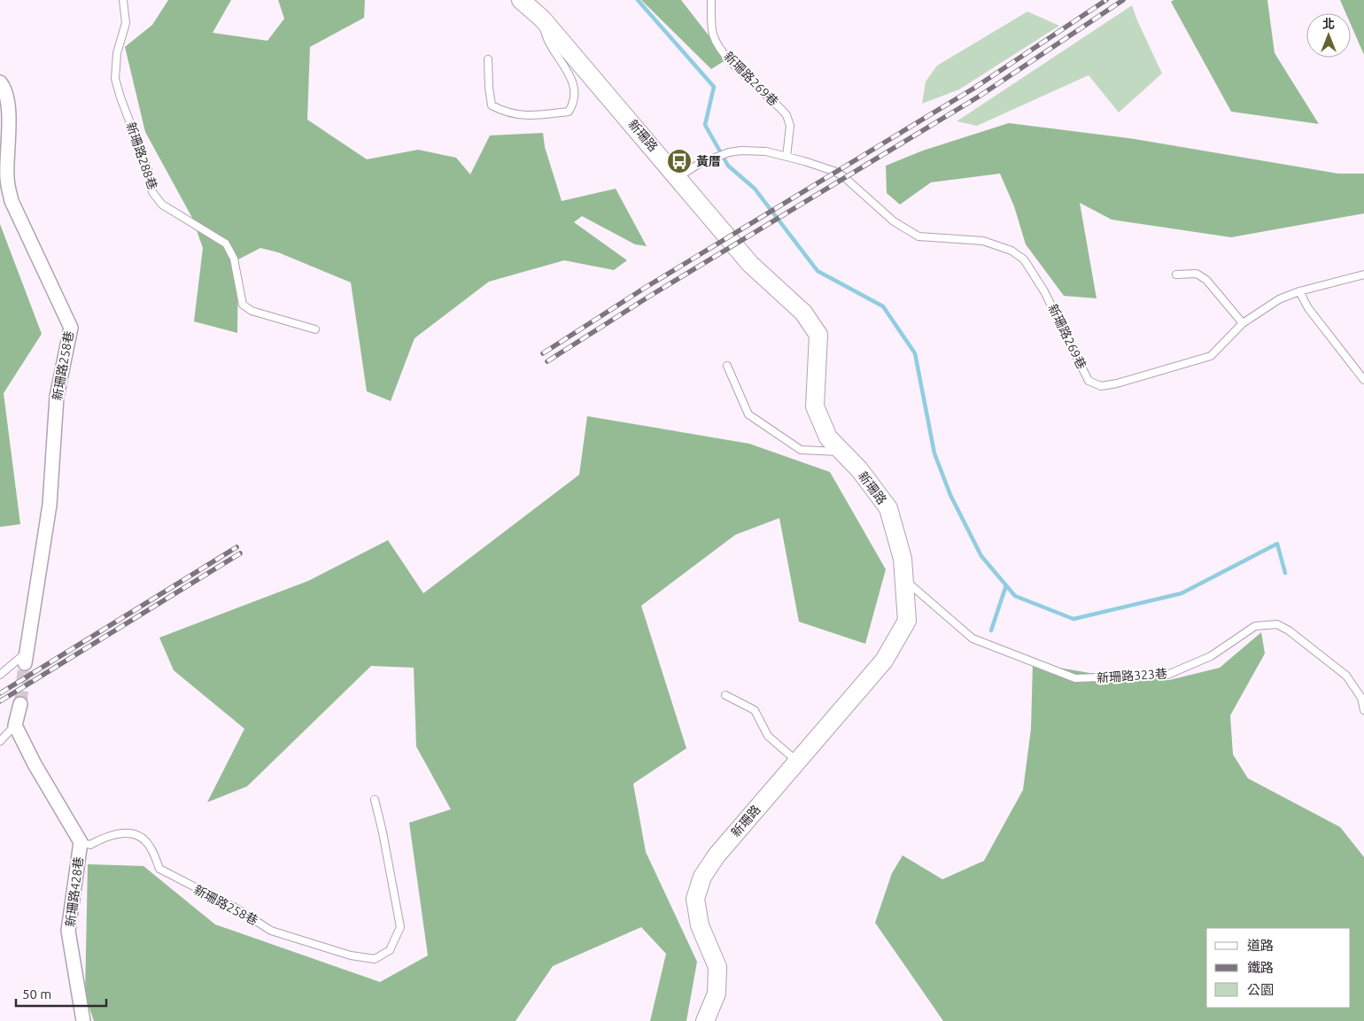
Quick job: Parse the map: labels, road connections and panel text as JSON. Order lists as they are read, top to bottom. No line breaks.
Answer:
{"streets":{"street":["新珊路","新珊路258巷","新珊路428巷"],"lane":["新珊路269巷","新珊路288巷","新珊路323巷"]},"crossings":[["新珊路269巷","新珊路"],["新珊路","新珊路323巷"],["新珊路258巷","新珊路428巷"]],"places":{"bus stop":["黃厝"]},"legend":["道路","鐵路","公園"],"scale_bar":"50 m","north":"top"}
